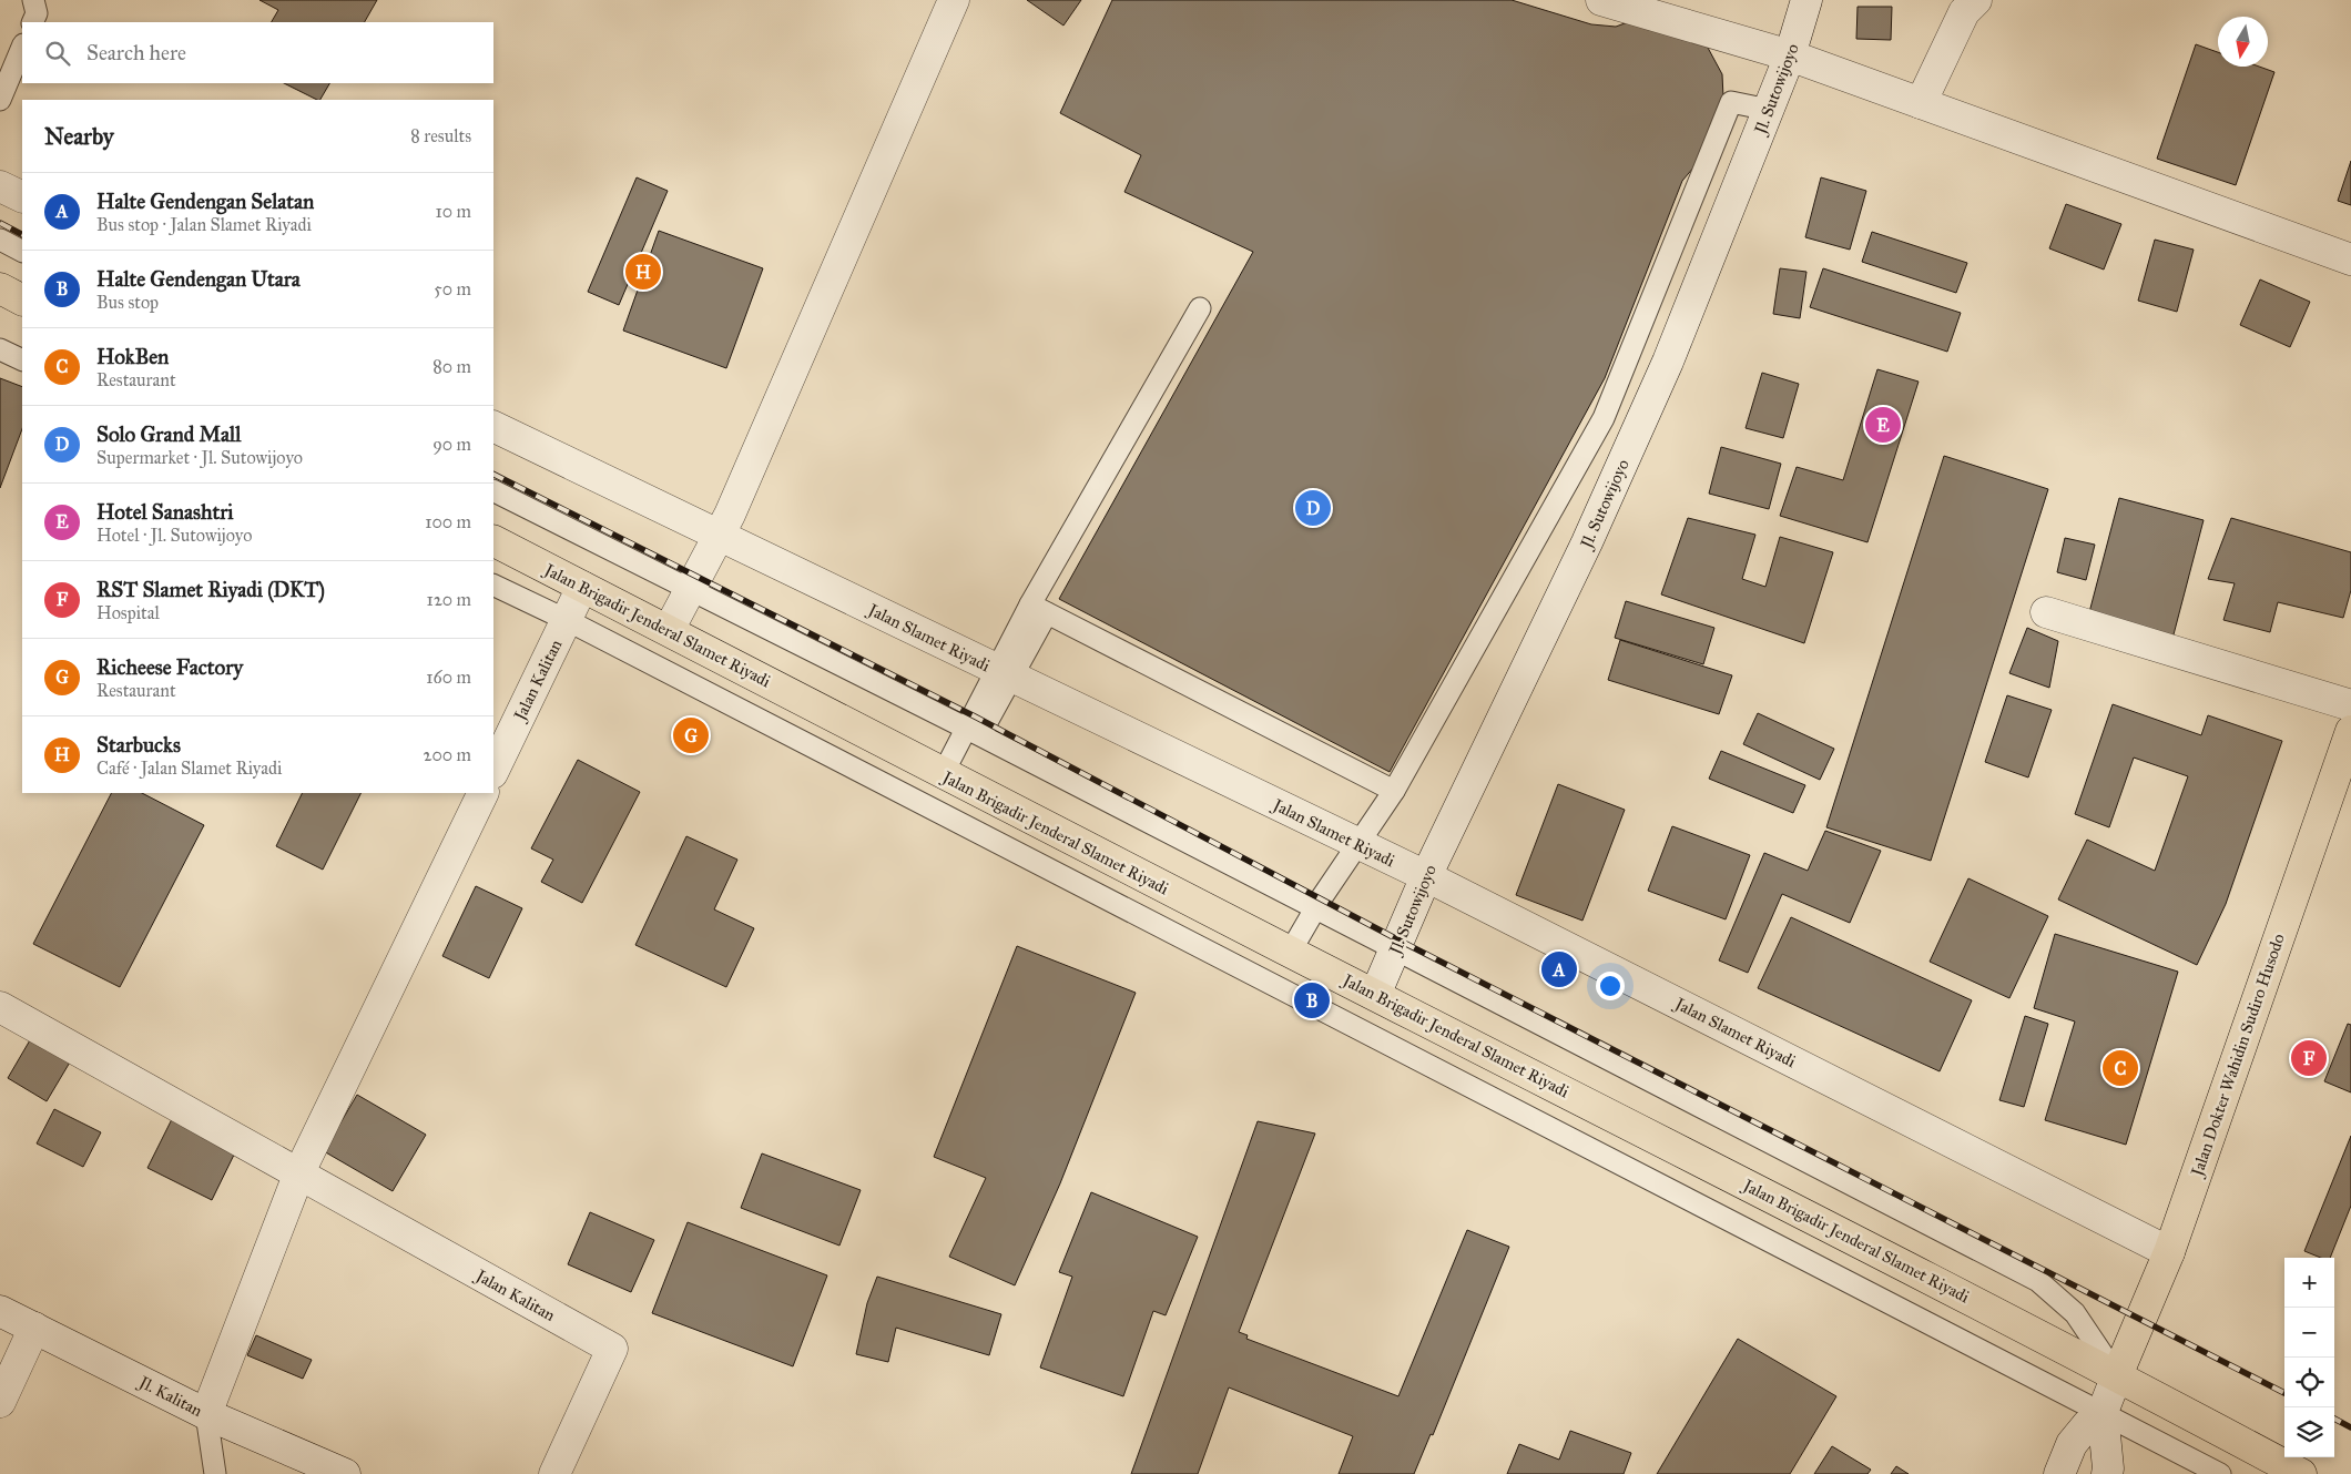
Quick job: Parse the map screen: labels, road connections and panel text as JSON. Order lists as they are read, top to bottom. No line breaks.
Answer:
{"streets":{"main road":["Jalan Brigadir Jenderal Slamet Riyadi","Jalan Dokter Wahidin Sudiro Husodo"],"street":["Jl. Sutowijoyo","Jalan Slamet Riyadi","Jalan Kalitan","Jl. Kalitan"]},"crossings":[["Jl. Sutowijoyo","Jalan Brigadir Jenderal Slamet Riyadi"],["Jl. Sutowijoyo","Jalan Slamet Riyadi"],["Jalan Brigadir Jenderal Slamet Riyadi","Jalan Kalitan"],["Jalan Brigadir Jenderal Slamet Riyadi","Jalan Dokter Wahidin Sudiro Husodo"],["Jalan Slamet Riyadi","Jalan Dokter Wahidin Sudiro Husodo"]],"north":"bottom","page":{"search":"Search here","heading":["Nearby","8 results"],"list":[{"mark":"A","name":"Halte Gendengan Selatan","note":"Bus stop · Jalan Slamet Riyadi","value":"10 m"},{"mark":"B","name":"Halte Gendengan Utara","note":"Bus stop","value":"50 m"},{"mark":"C","name":"HokBen","note":"Restaurant","value":"80 m"},{"mark":"D","name":"Solo Grand Mall","note":"Supermarket · Jl. Sutowijoyo","value":"90 m"},{"mark":"E","name":"Hotel Sanashtri","note":"Hotel · Jl. Sutowijoyo","value":"100 m"},{"mark":"F","name":"RST Slamet Riyadi (DKT)","note":"Hospital","value":"120 m"},{"mark":"G","name":"Richeese Factory","note":"Restaurant","value":"160 m"},{"mark":"H","name":"Starbucks","note":"Café · Jalan Slamet Riyadi","value":"200 m"}],"pins":["H","E","D","G","A","B","F","C"],"map_buttons":["+","−"]}}
